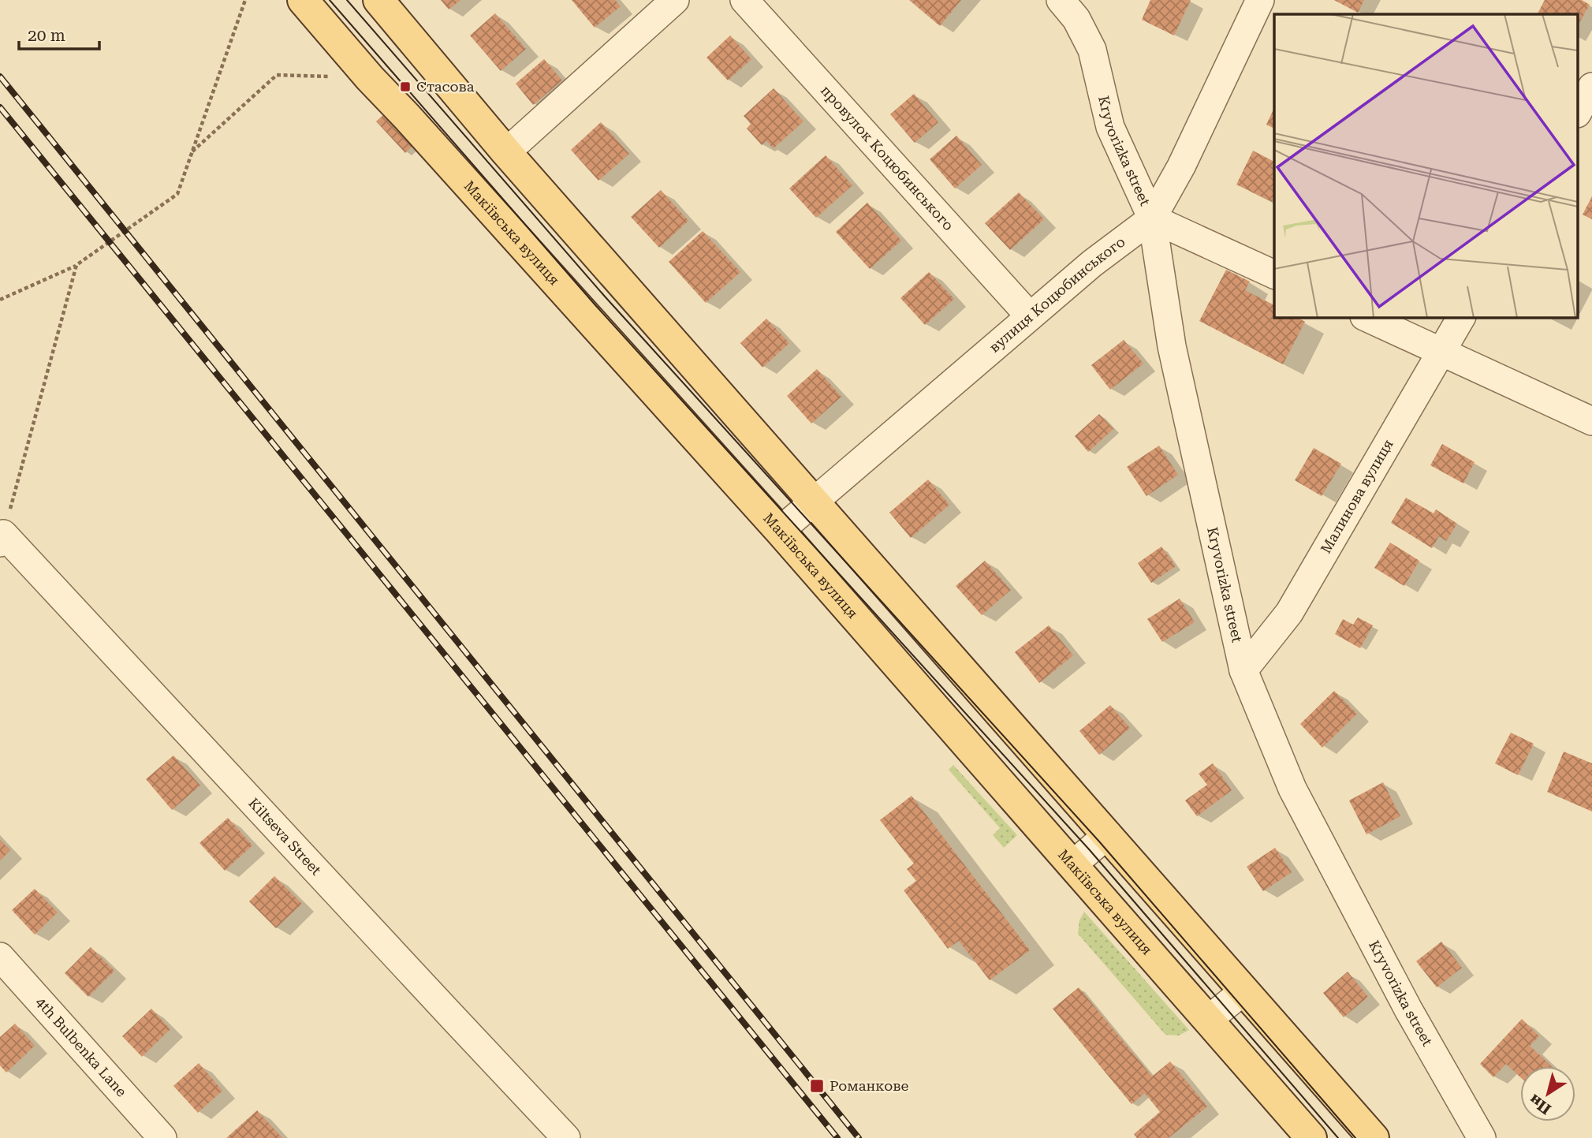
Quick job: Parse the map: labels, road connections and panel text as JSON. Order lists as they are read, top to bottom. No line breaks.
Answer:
{"streets":{"main road":["Макіївська вулиця"],"street":["Kryvorizka street","провулок Коцюбинського","вулиця Коцюбинського","Малинова вулиця","Kiltseva Street","4th Bulbenka Lane"]},"crossings":[["Kryvorizka street","вулиця Коцюбинського"],["Kryvorizka street","Малинова вулиця"],["провулок Коцюбинського","вулиця Коцюбинського"],["Макіївська вулиця","вулиця Коцюбинського"]],"places":{"transit":["Стасова","Романкове"]},"scale_bar":"20 m","north":"bottom left"}
